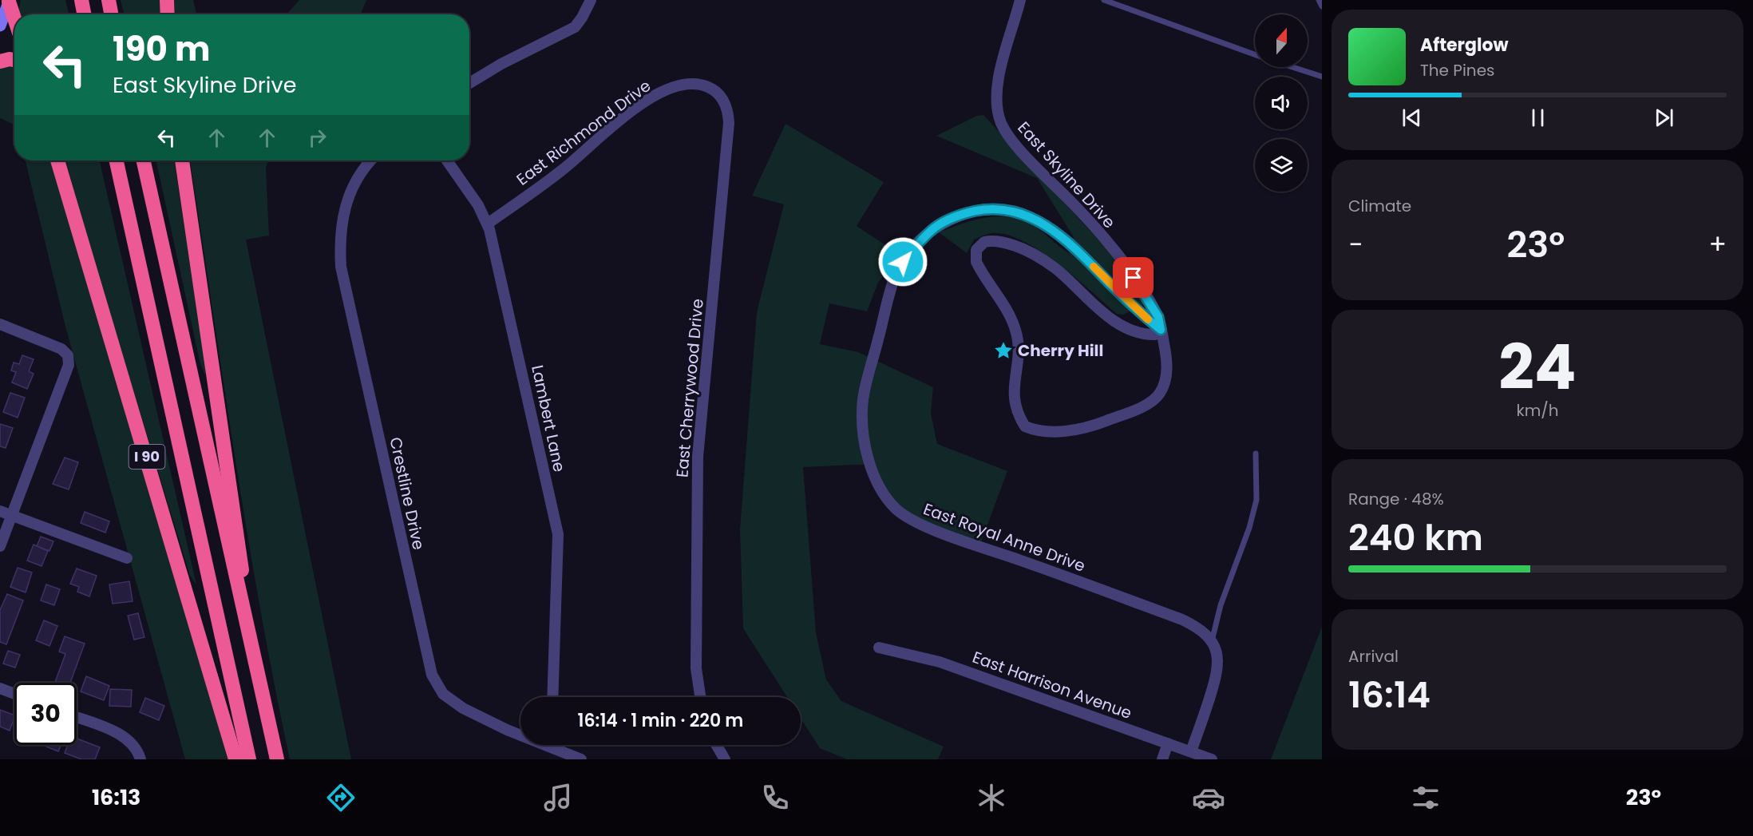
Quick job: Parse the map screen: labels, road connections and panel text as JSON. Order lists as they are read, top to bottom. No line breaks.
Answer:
{"streets":{"highway":["I 90"],"street":["East Richmond Drive","East Skyline Drive","East Cherrywood Drive","Lambert Lane","Crestline Drive","East Royal Anne Drive","East Harrison Avenue"]},"crossings":[["East Richmond Drive","East Cherrywood Drive"],["East Richmond Drive","Lambert Lane"],["East Skyline Drive","East Royal Anne Drive"]],"places":{"place":["Cherry Hill"]},"north":"top","page":{"turn":["190 m","East Skyline Drive"],"song":["Afterglow","The Pines"],"tile":["Climate",["24","km/h"],["Range · 48%","240 km"],["Arrival","16:14"]],"heat":["−","23°","+"],"limit":"30","trip":"16:14 · 1 min · 220 m","tabs":["16:13","23°"]}}
